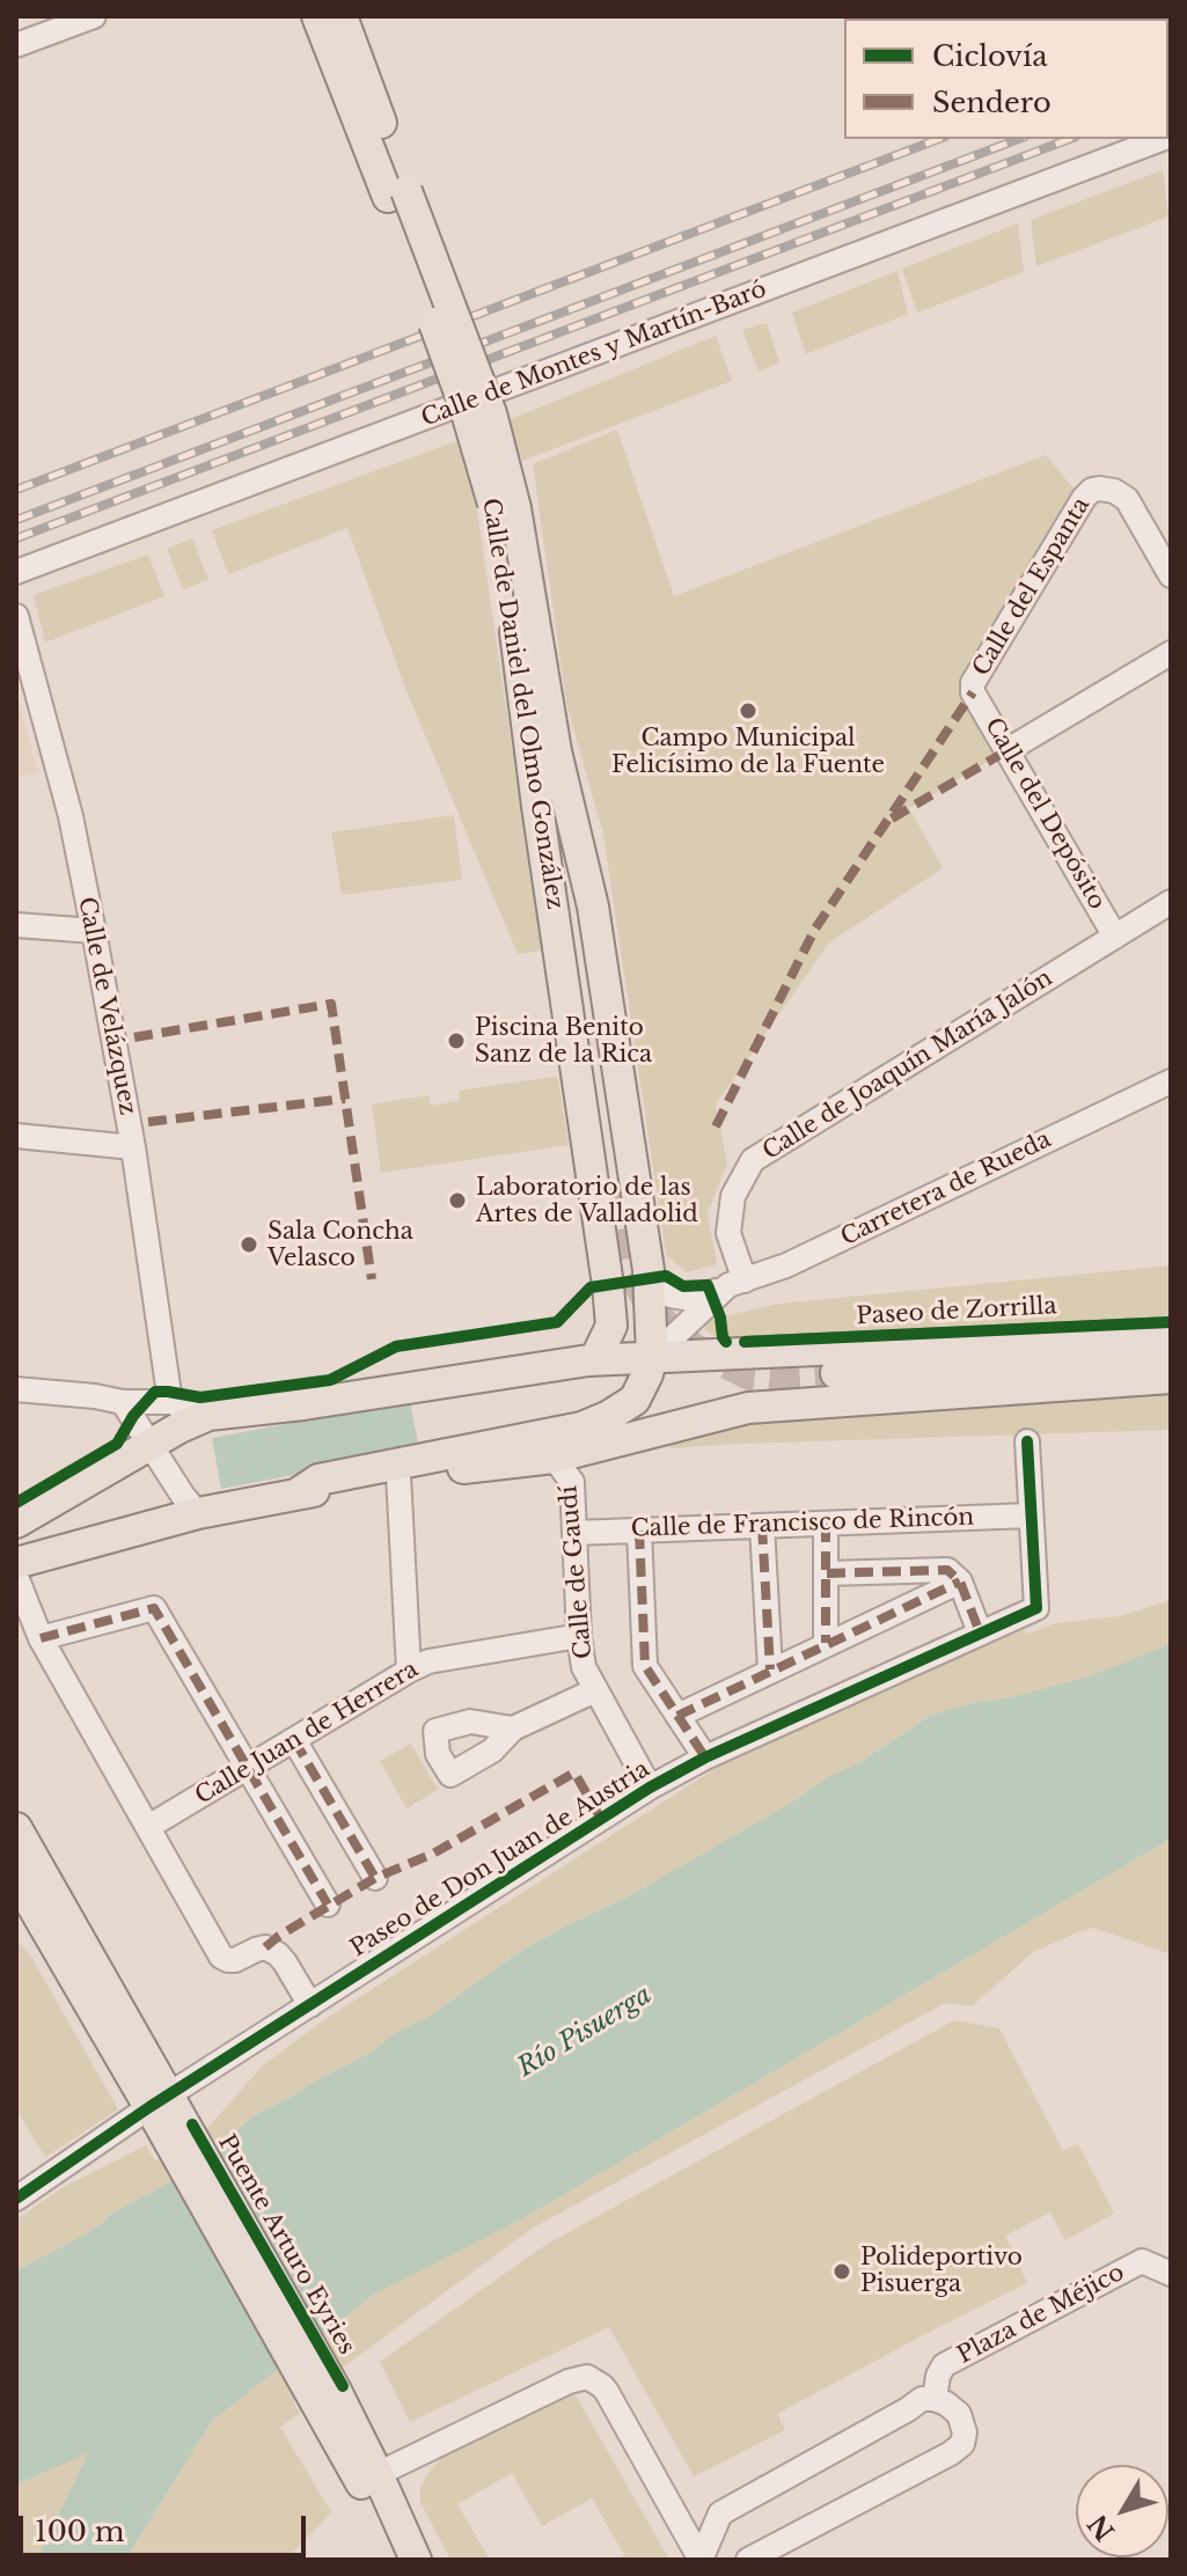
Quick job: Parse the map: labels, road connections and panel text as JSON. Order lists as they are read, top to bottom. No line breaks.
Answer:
{"streets":{"main road":["Calle de Daniel del Olmo González","Paseo de Zorrilla"],"street":["Calle de Montes y Martín-Baró","Calle del Espanta","Calle del Depósito","Calle de Velázquez","Calle de Joaquín María Jalón","Carretera de Rueda","Calle de Francisco de Rincón","Calle de Gaudí","Calle Juan de Herrera","Paseo de Don Juan de Austria","Plaza de Méjico"],"cycle path":["Puente Arturo Eyries"]},"crossings":[["Calle del Espanta","Calle del Depósito"],["Calle de Daniel del Olmo González","Carretera de Rueda"],["Calle de Daniel del Olmo González","Paseo de Zorrilla"],["Calle del Depósito","Calle de Joaquín María Jalón"],["Calle de Joaquín María Jalón","Carretera de Rueda"],["Carretera de Rueda","Paseo de Zorrilla"],["Calle de Francisco de Rincón","Calle de Gaudí"],["Calle de Francisco de Rincón","Paseo de Don Juan de Austria"],["Calle de Gaudí","Calle Juan de Herrera"],["Calle de Gaudí","Paseo de Don Juan de Austria"]],"water":["Río Pisuerga"],"places":["Campo Municipal Felicísimo de la Fuente","Piscina Benito Sanz de la Rica","Laboratorio de las Artes de Valladolid","Sala Concha Velasco","Polideportivo Pisuerga"],"legend":["Ciclovía","Sendero"],"scale_bar":"100 m","north":"bottom left"}
